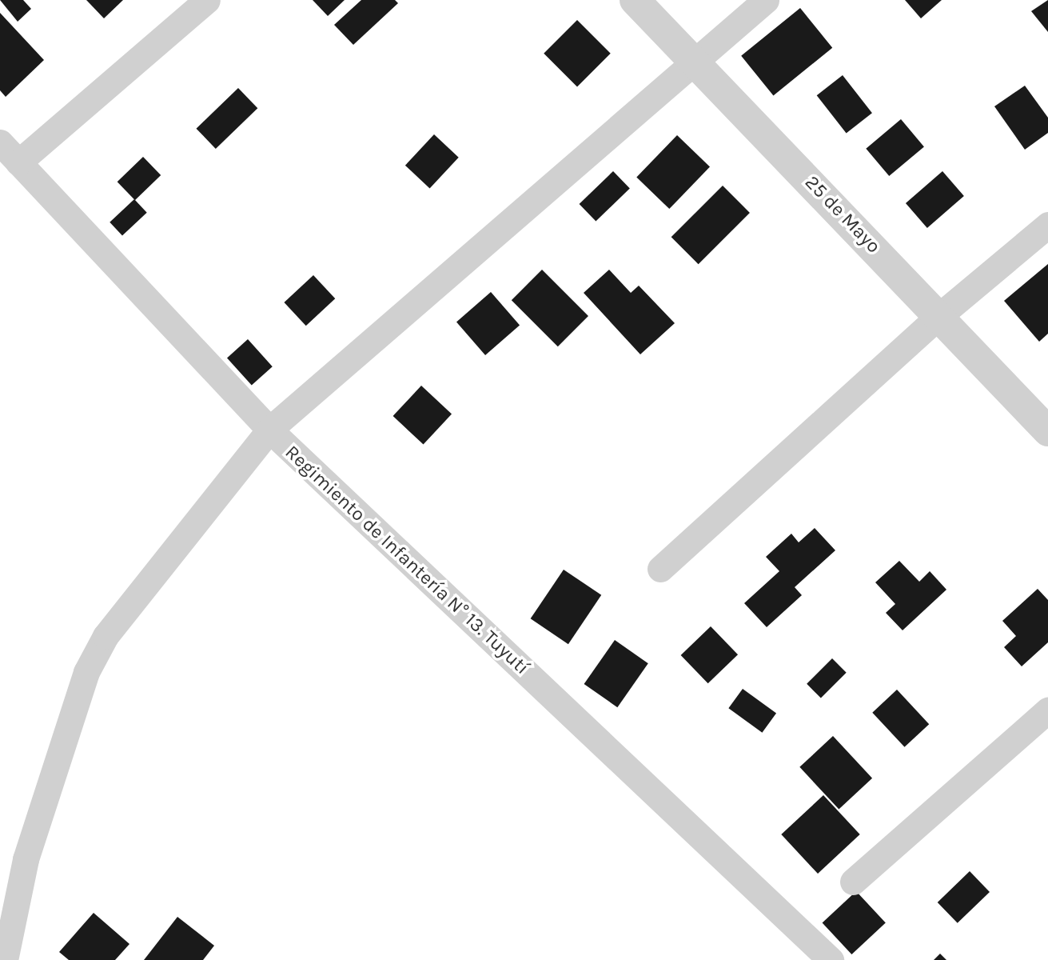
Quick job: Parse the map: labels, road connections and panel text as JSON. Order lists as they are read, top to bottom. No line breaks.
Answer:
{"streets":{"street":["25 de Mayo","Regimiento de Infantería N° 13. Tuyutí"]}}
